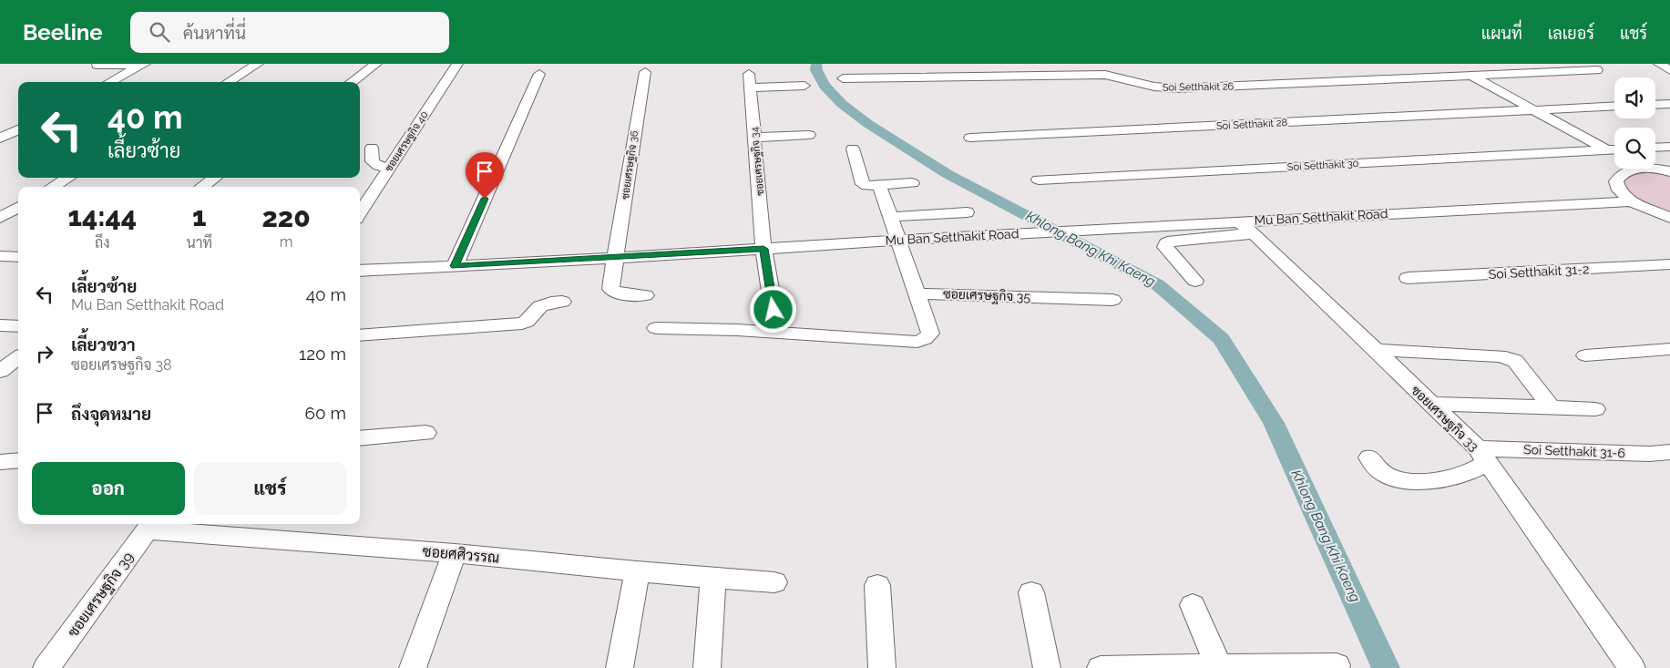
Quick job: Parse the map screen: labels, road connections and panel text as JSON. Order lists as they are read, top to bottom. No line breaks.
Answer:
{"streets":{"street":["Soi Setthakit 26","Soi Setthakit 28","ซอยเศรษฐกิจ 40","ซอยเศรษฐกิจ 34","ซอยเศรษฐกิจ 36","Soi Setthakit 30","Mu Ban Setthakit Road","Soi Setthakit 31-2","ซอยเศรษฐกิจ 35","ซอยเศรษฐกิจ 33","Soi Setthakit 31-6","ซอยศศิวรรณ","ซอยเศรษฐกิจ 39"]},"crossings":[["ซอยเศรษฐกิจ 34","Mu Ban Setthakit Road"],["ซอยเศรษฐกิจ 36","Mu Ban Setthakit Road"],["Mu Ban Setthakit Road","ซอยเศรษฐกิจ 33"],["ซอยเศรษฐกิจ 33","Soi Setthakit 31-6"],["ซอยศศิวรรณ","ซอยเศรษฐกิจ 39"]],"water":["Khlong Bang Khi Kaeng"],"page":{"header":"Beeline","search":"ค้นหาที่นี่","nav":["แผนที่","เลเยอร์","แชร์"],"turn":["40 m","เลี้ยวซ้าย"],"eta":["14:44","ถึง","1","นาที","220","m"],"list":[{"name":"เลี้ยวซ้าย","note":"Mu Ban Setthakit Road","value":"40 m"},{"name":"เลี้ยวขวา","note":"ซอยเศรษฐกิจ 38","value":"120 m"},{"name":"ถึงจุดหมาย","value":"60 m"}],"buttons":["ออก","แชร์"]}}
